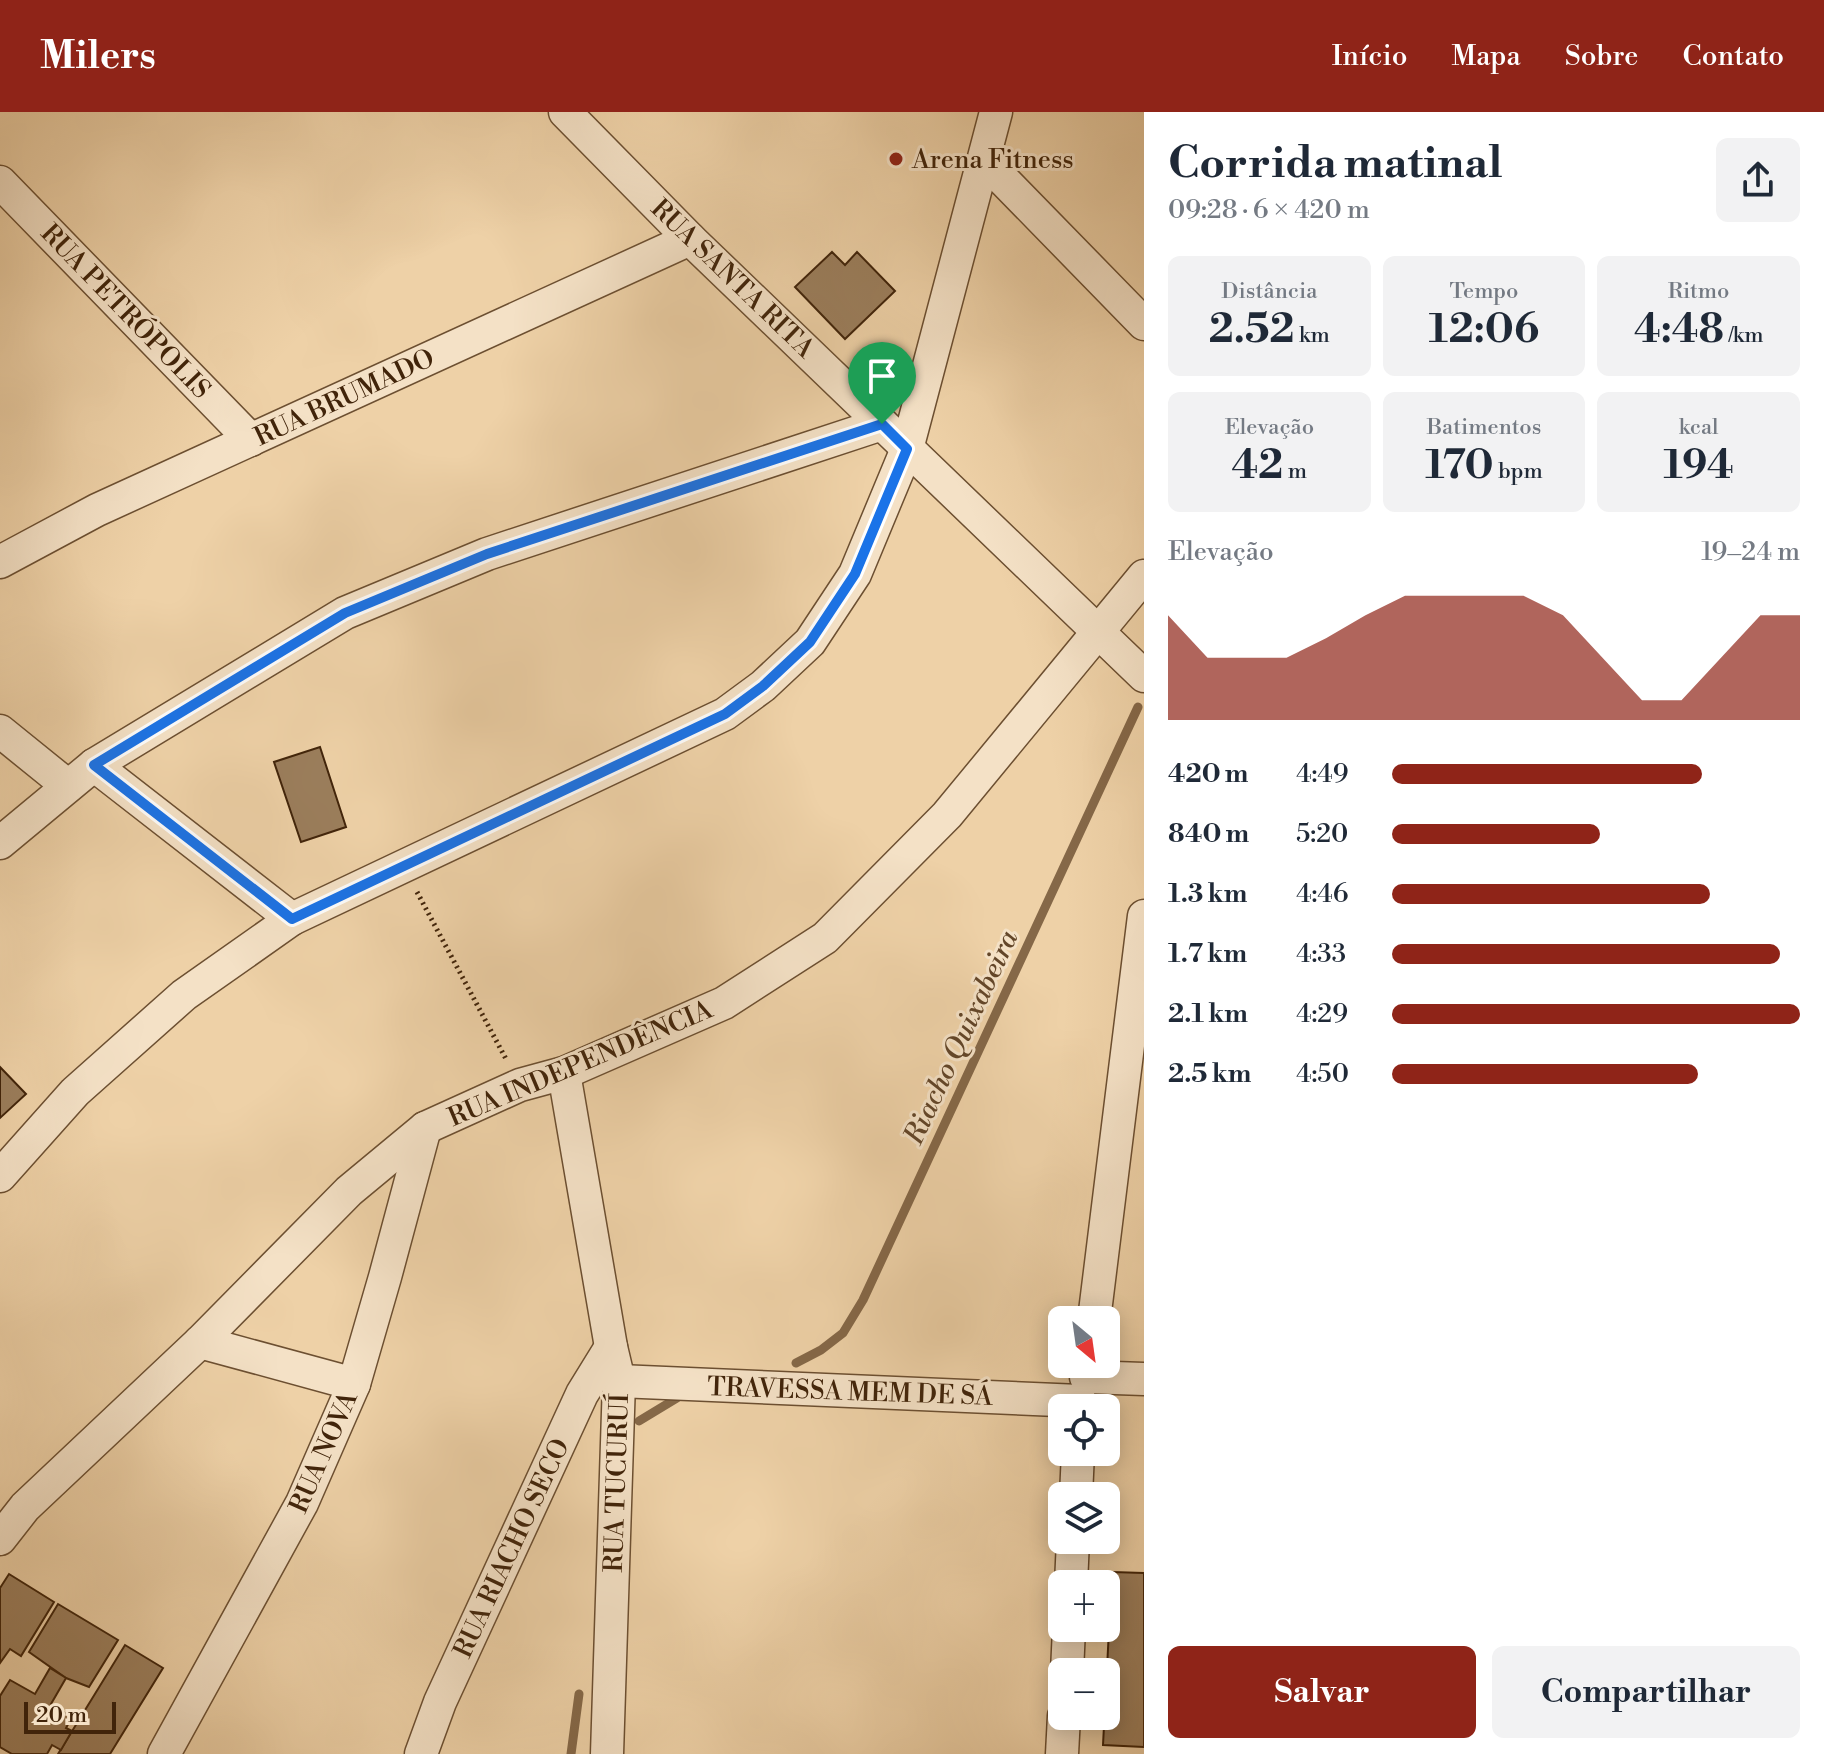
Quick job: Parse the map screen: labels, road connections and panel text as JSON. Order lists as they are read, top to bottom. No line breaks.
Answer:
{"streets":{"street":["RUA SANTA RITA","RUA PETRÓPOLIS","RUA BRUMADO","RUA INDEPENDÊNCIA","TRAVESSA MEM DE SÁ","RUA NOVA","RUA TUCURUÍ","RUA RIACHO SECO"]},"crossings":[["RUA SANTA RITA","RUA BRUMADO"],["RUA SANTA RITA","RUA INDEPENDÊNCIA"],["RUA PETRÓPOLIS","RUA BRUMADO"],["RUA INDEPENDÊNCIA","RUA NOVA"],["RUA INDEPENDÊNCIA","RUA TUCURUÍ"],["TRAVESSA MEM DE SÁ","RUA TUCURUÍ"],["RUA TUCURUÍ","RUA RIACHO SECO"]],"water":["Riacho Quixabeira"],"places":["Arena Fitness"],"scale_bar":"20 m","north":"bottom right","page":{"header":"Milers","nav":["Início","Mapa","Sobre","Contato"],"heading":["Corrida matinal","09:28 · 6 × 420 m"],"stats":[["Distância","2.52 km"],["Tempo","12:06"],["Ritmo","4:48 /km"],["Elevação","42 m"],["Batimentos","170 bpm"],["kcal","194"]],"chart":["Elevação","19–24 m"],"list":[{"name":"420 m","note":"4:49"},{"name":"840 m","note":"5:20"},{"name":"1.3 km","note":"4:46"},{"name":"1.7 km","note":"4:33"},{"name":"2.1 km","note":"4:29"},{"name":"2.5 km","note":"4:50"}],"map_buttons":["+","−"],"buttons":["Salvar","Compartilhar"],"scale":"20 m"}}
